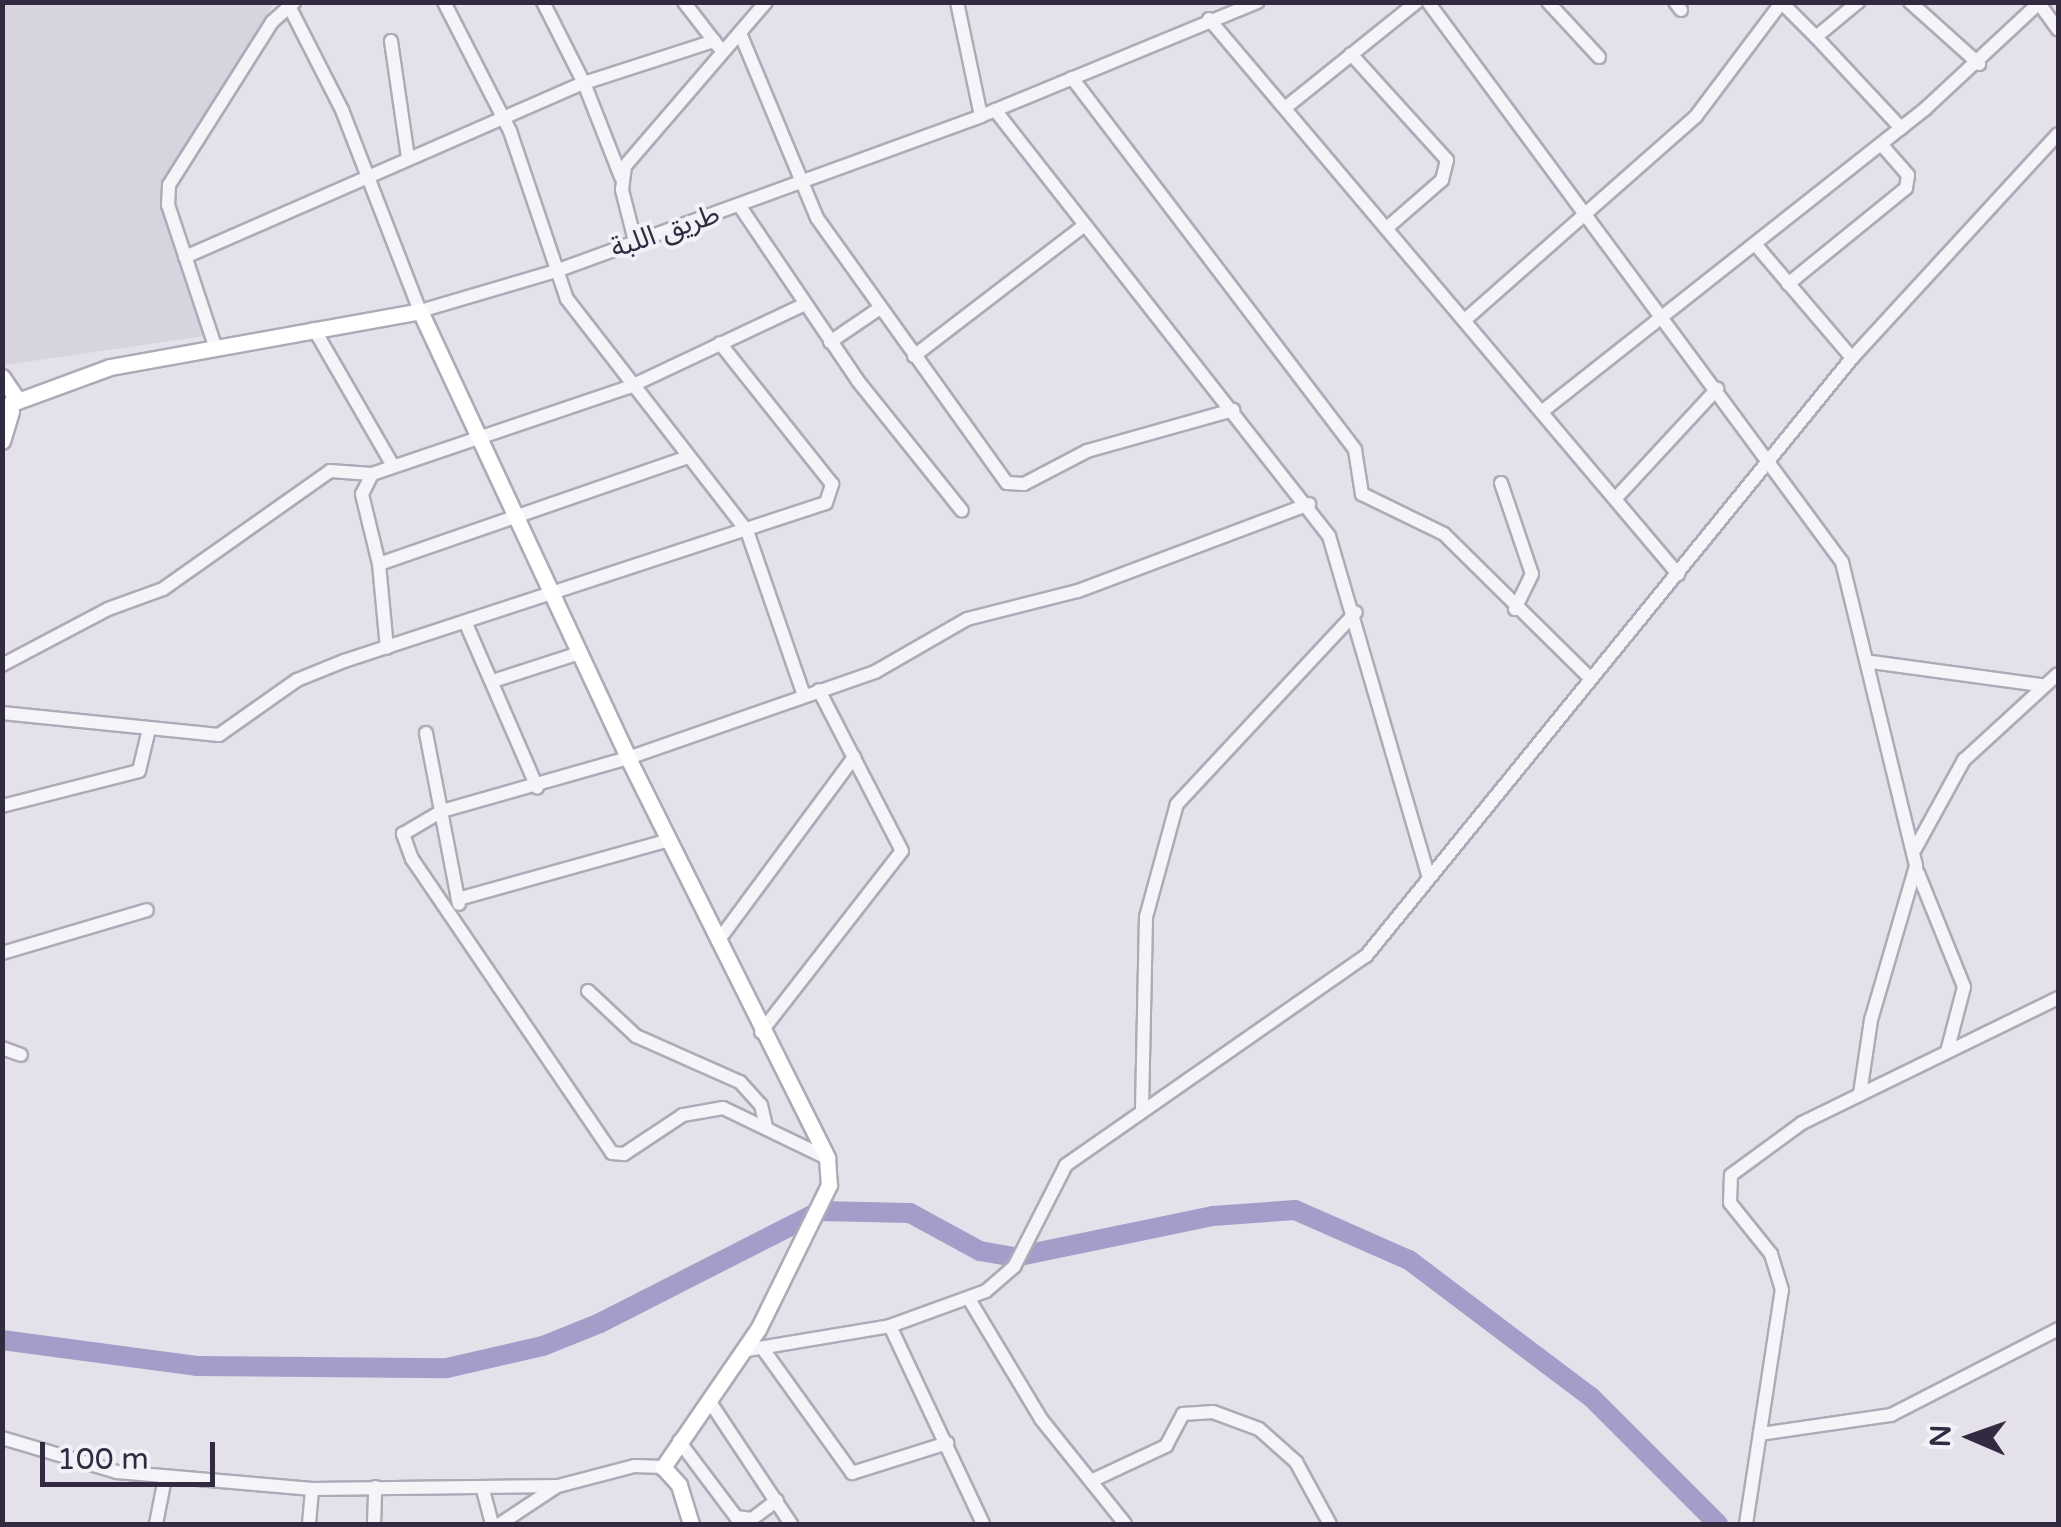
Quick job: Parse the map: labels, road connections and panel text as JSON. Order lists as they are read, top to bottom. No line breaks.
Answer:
{"streets":{"main road":["طريق اللبة"]},"scale_bar":"100 m","north":"left"}
